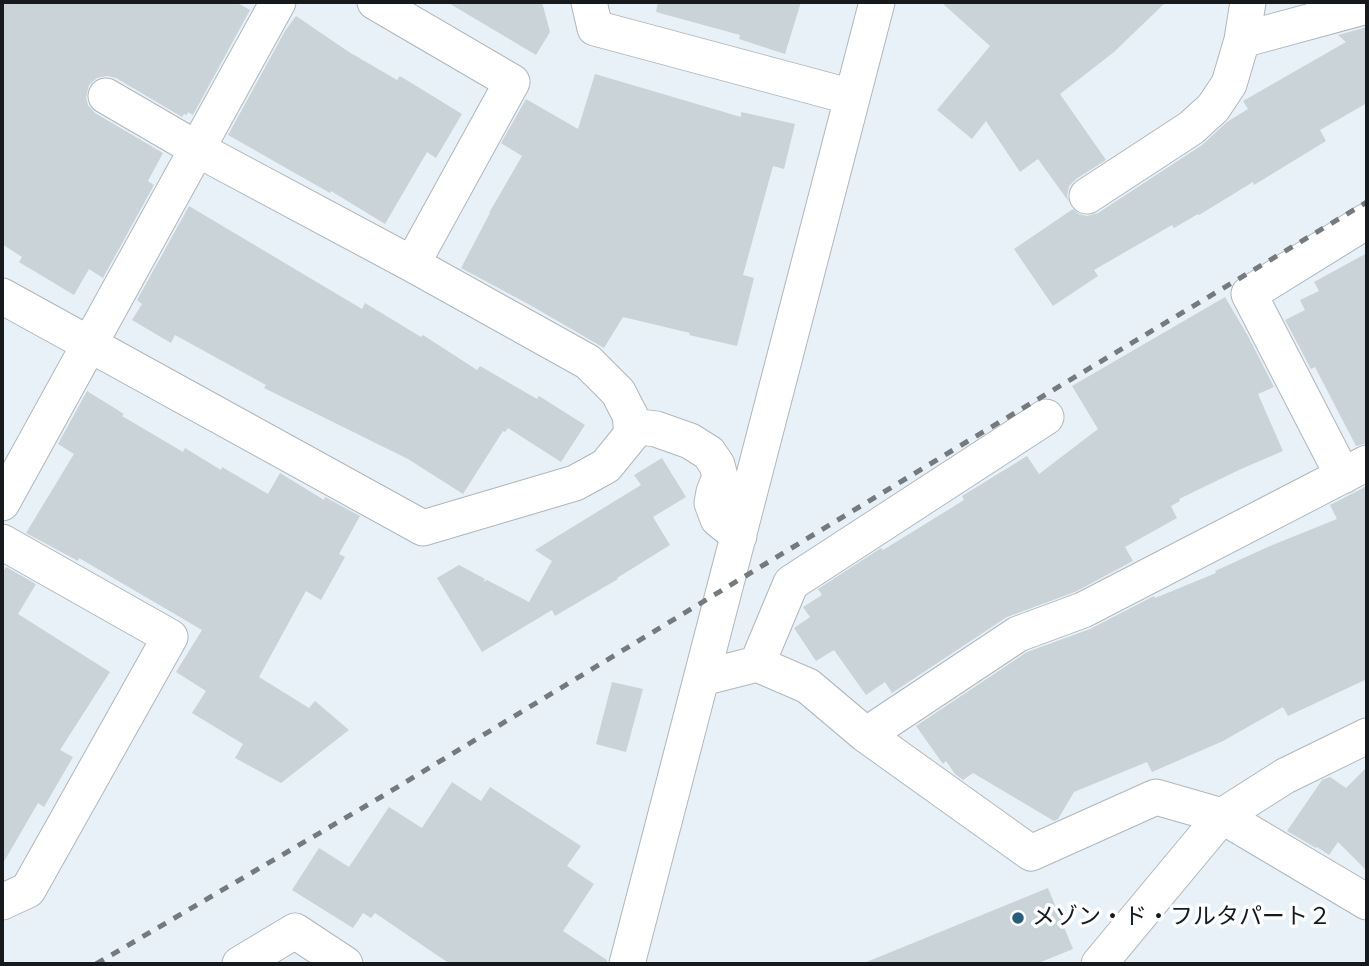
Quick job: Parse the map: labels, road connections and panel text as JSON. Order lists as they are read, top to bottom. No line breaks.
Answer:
{"places":["メゾン・ド・フルタパート２"]}
